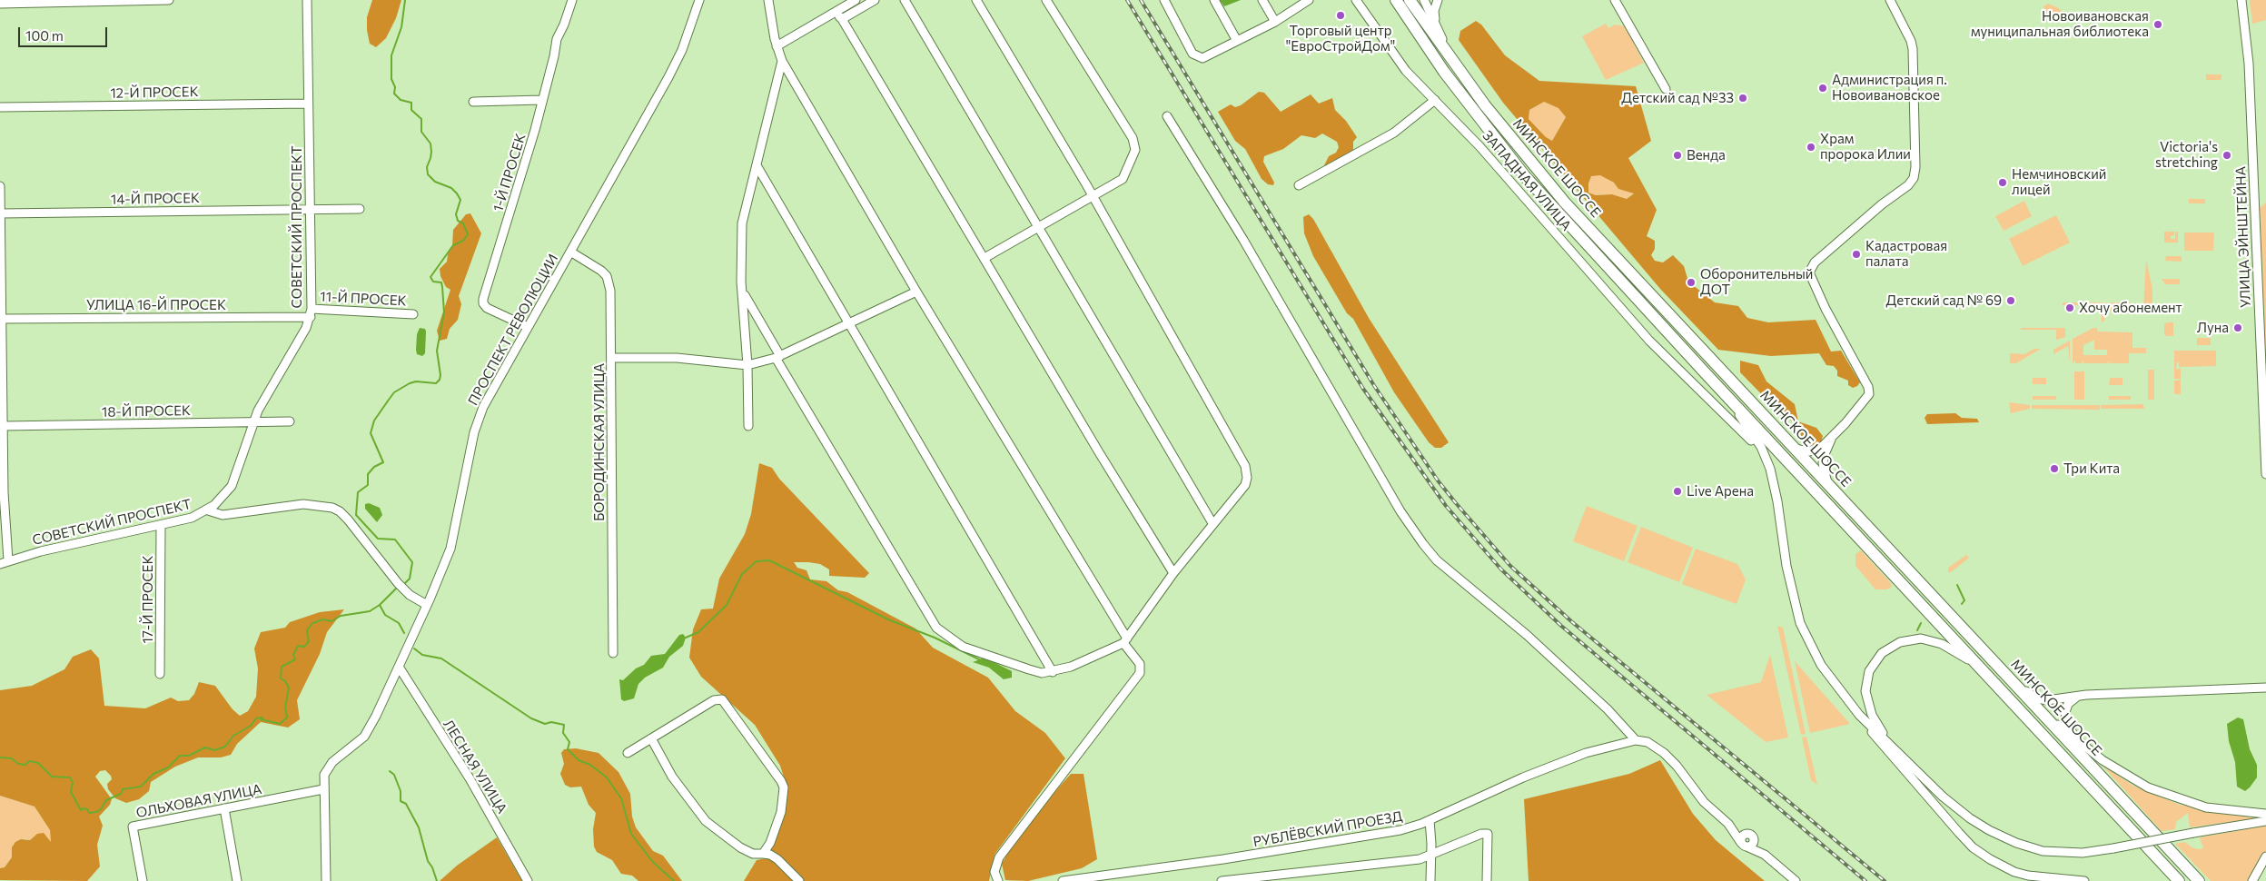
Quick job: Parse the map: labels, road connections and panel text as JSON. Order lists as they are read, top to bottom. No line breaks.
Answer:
{"streets":{"highway":["МИНСКОЕ ШОССЕ"],"street":["12-Й ПРОСЕК","1-Й ПРОСЕК","ЗАПАДНАЯ УЛИЦА","14-Й ПРОСЕК","СОВЕТСКИЙ ПРОСПЕКТ","УЛИЦА ЭЙНШТЕЙНА","11-Й ПРОСЕК","УЛИЦА 16-Й ПРОСЕК","ПРОСПЕКТ РЕВОЛЮЦИИ","18-Й ПРОСЕК","БОРОДИНСКАЯ УЛИЦА","17-Й ПРОСЕК","ЛЕСНАЯ УЛИЦА","ОЛЬХОВАЯ УЛИЦА","РУБЛЁВСКИЙ ПРОЕЗД"]},"crossings":[["12-Й ПРОСЕК","СОВЕТСКИЙ ПРОСПЕКТ"],["1-Й ПРОСЕК","ПРОСПЕКТ РЕВОЛЮЦИИ"],["14-Й ПРОСЕК","СОВЕТСКИЙ ПРОСПЕКТ"],["СОВЕТСКИЙ ПРОСПЕКТ","11-Й ПРОСЕК"],["СОВЕТСКИЙ ПРОСПЕКТ","УЛИЦА 16-Й ПРОСЕК"],["СОВЕТСКИЙ ПРОСПЕКТ","18-Й ПРОСЕК"],["СОВЕТСКИЙ ПРОСПЕКТ","17-Й ПРОСЕК"],["11-Й ПРОСЕК","УЛИЦА 16-Й ПРОСЕК"],["ПРОСПЕКТ РЕВОЛЮЦИИ","БОРОДИНСКАЯ УЛИЦА"],["ПРОСПЕКТ РЕВОЛЮЦИИ","ЛЕСНАЯ УЛИЦА"],["ПРОСПЕКТ РЕВОЛЮЦИИ","ОЛЬХОВАЯ УЛИЦА"]],"places":["Торговый центр \"ЕвроСтройДом\"","Новоивановская муниципальная библиотека","Администрация п. Новоивановское","Детский сад №33","Храм пророка Илии","Венда","Victoria's stretching","Немчиновский лицей","Кадастровая палата","Оборонительный ДОТ","Детский сад № 69","Хочу абонемент","Луна","Три Кита","Live Арена"],"scale_bar":"100 m"}
